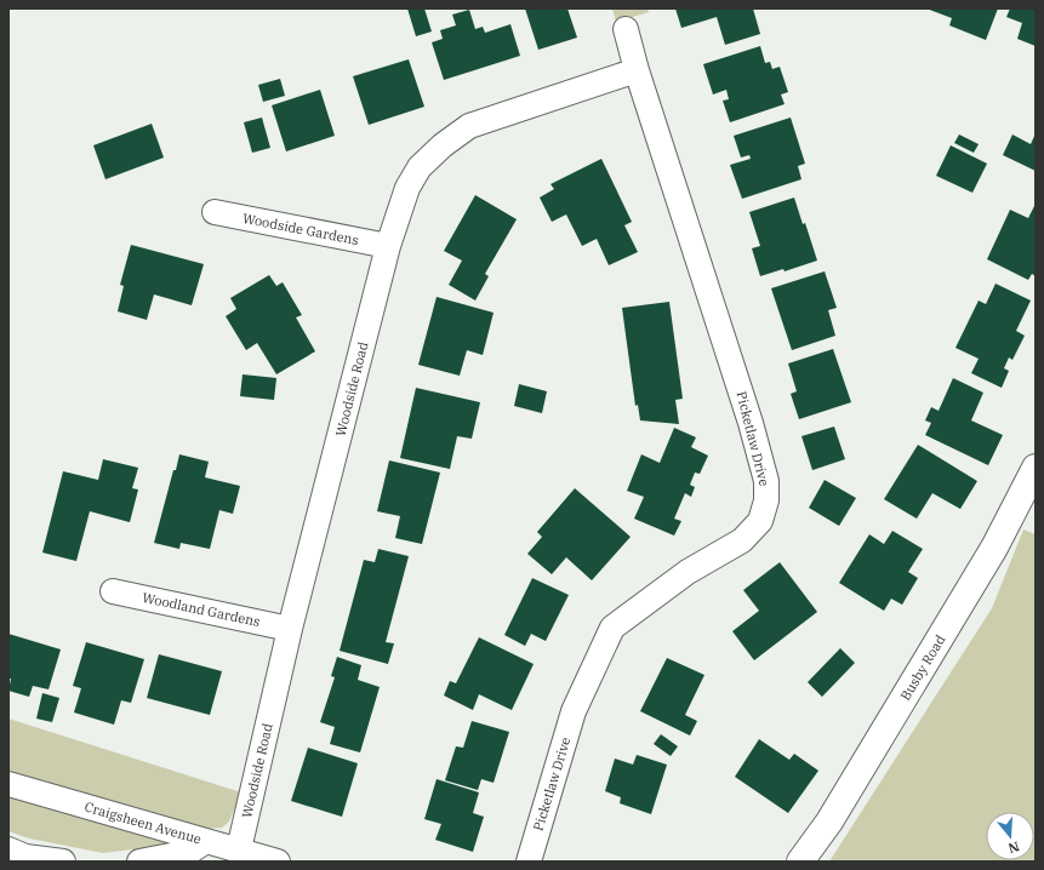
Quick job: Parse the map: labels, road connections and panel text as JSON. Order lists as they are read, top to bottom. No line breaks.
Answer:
{"streets":{"main road":["Busby Road"],"street":["Woodside Gardens","Woodside Road","Picketlaw Drive","Woodland Gardens","Craigsheen Avenue"]},"crossings":[["Woodside Gardens","Woodside Road"],["Woodside Road","Picketlaw Drive"],["Woodside Road","Woodland Gardens"],["Woodside Road","Craigsheen Avenue"]],"north":"bottom"}
